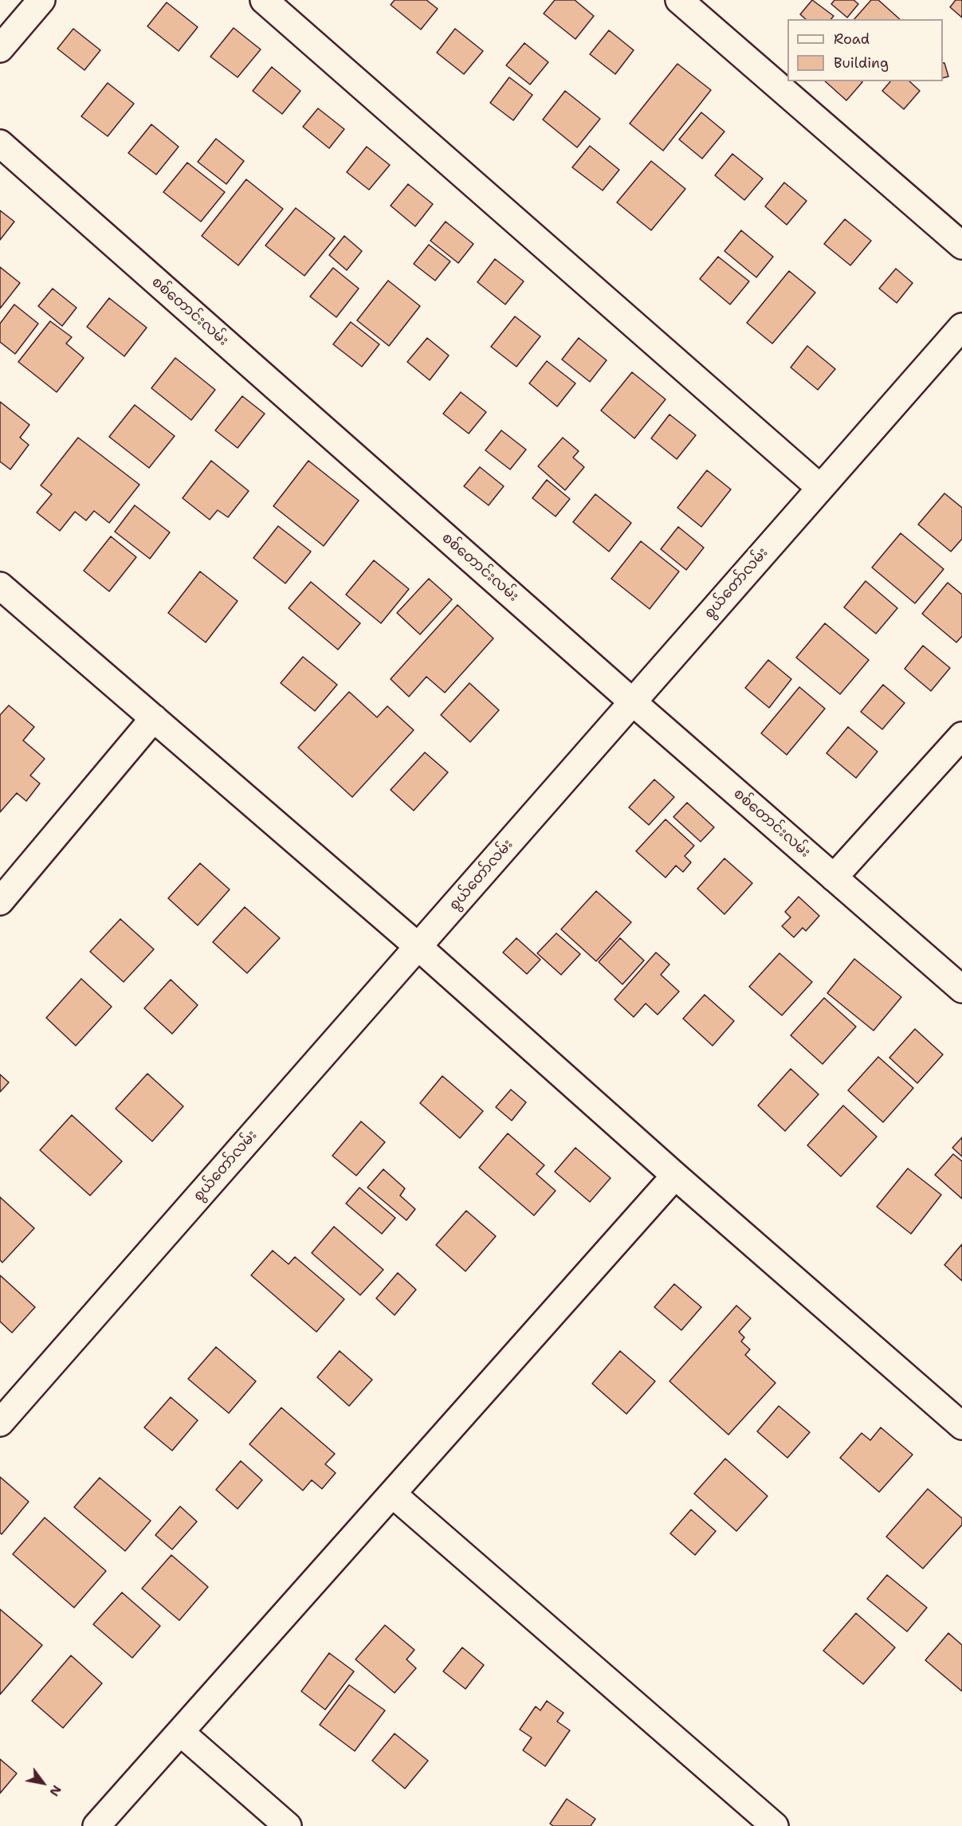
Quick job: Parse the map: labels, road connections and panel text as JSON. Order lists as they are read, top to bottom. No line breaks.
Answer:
{"streets":{"street":["စစ်တောင်းလမ်း","စွယ်တော်လမ်း"]},"crossings":[["စစ်တောင်းလမ်း","စွယ်တော်လမ်း"]],"legend":["Road","Building"],"north":"bottom right"}
